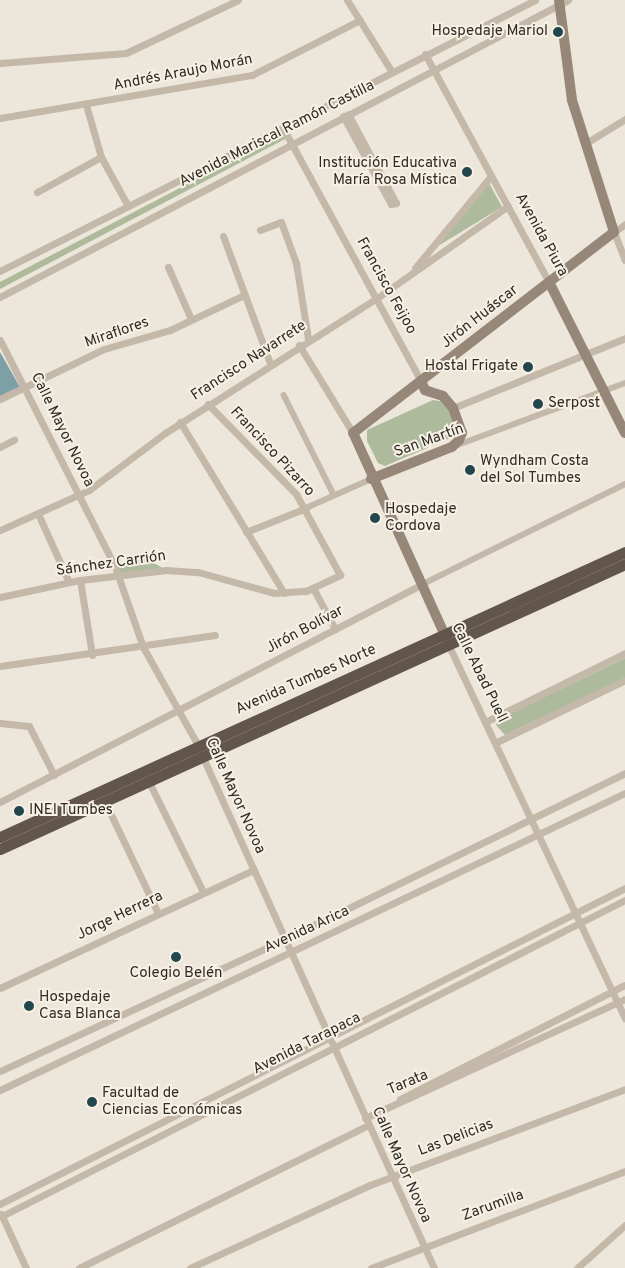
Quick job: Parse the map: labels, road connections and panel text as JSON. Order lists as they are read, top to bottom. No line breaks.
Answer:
{"streets":{"highway":["Avenida Tumbes Norte"],"main road":["Avenida Piura","Francisco Feijoo","Jirón Huáscar","San Martín","Calle Abad Puell"],"street":["Andrés Araujo Morán","Avenida Mariscal Ramón Castilla","Miraflores","Francisco Navarrete","Calle Mayor Novoa","Francisco Pizarro","Sánchez Carrión","Jirón Bolívar","Jorge Herrera","Avenida Arica","Avenida Tarapaca","Tarata","Las Delicias","Zarumilla"]},"crossings":[["Avenida Mariscal Ramón Castilla","Avenida Piura"],["Avenida Mariscal Ramón Castilla","Francisco Feijoo"],["Avenida Piura","Jirón Huáscar"],["Avenida Piura","Francisco Navarrete"],["Avenida Piura","San Martín"],["Francisco Feijoo","Jirón Huáscar"],["Francisco Feijoo","Francisco Navarrete"],["Jirón Huáscar","Calle Abad Puell"],["Miraflores","Calle Mayor Novoa"],["Francisco Navarrete","Calle Mayor Novoa"],["Francisco Navarrete","Francisco Pizarro"],["Francisco Navarrete","Calle Abad Puell"],["Calle Mayor Novoa","Sánchez Carrión"],["Calle Mayor Novoa","Jirón Bolívar"],["Calle Mayor Novoa","Avenida Tumbes Norte"],["Calle Mayor Novoa","Jorge Herrera"],["Calle Mayor Novoa","Avenida Arica"],["Calle Mayor Novoa","Avenida Tarapaca"],["Calle Mayor Novoa","Las Delicias"],["Calle Mayor Novoa","Zarumilla"],["San Martín","Francisco Pizarro"],["San Martín","Calle Abad Puell"],["Francisco Pizarro","Sánchez Carrión"],["Jirón Bolívar","Calle Abad Puell"],["Calle Abad Puell","Avenida Tumbes Norte"],["Calle Abad Puell","Avenida Arica"],["Calle Abad Puell","Avenida Tarapaca"],["Calle Abad Puell","Tarata"]],"places":["Hospedaje Mariol","Institución Educativa María Rosa Mística","Hostal Frigate","Serpost","Wyndham Costa del Sol Tumbes","Hospedaje Cordova","INEI Tumbes","Colegio Belén","Hospedaje Casa Blanca","Facultad de Ciencias Económicas"]}
